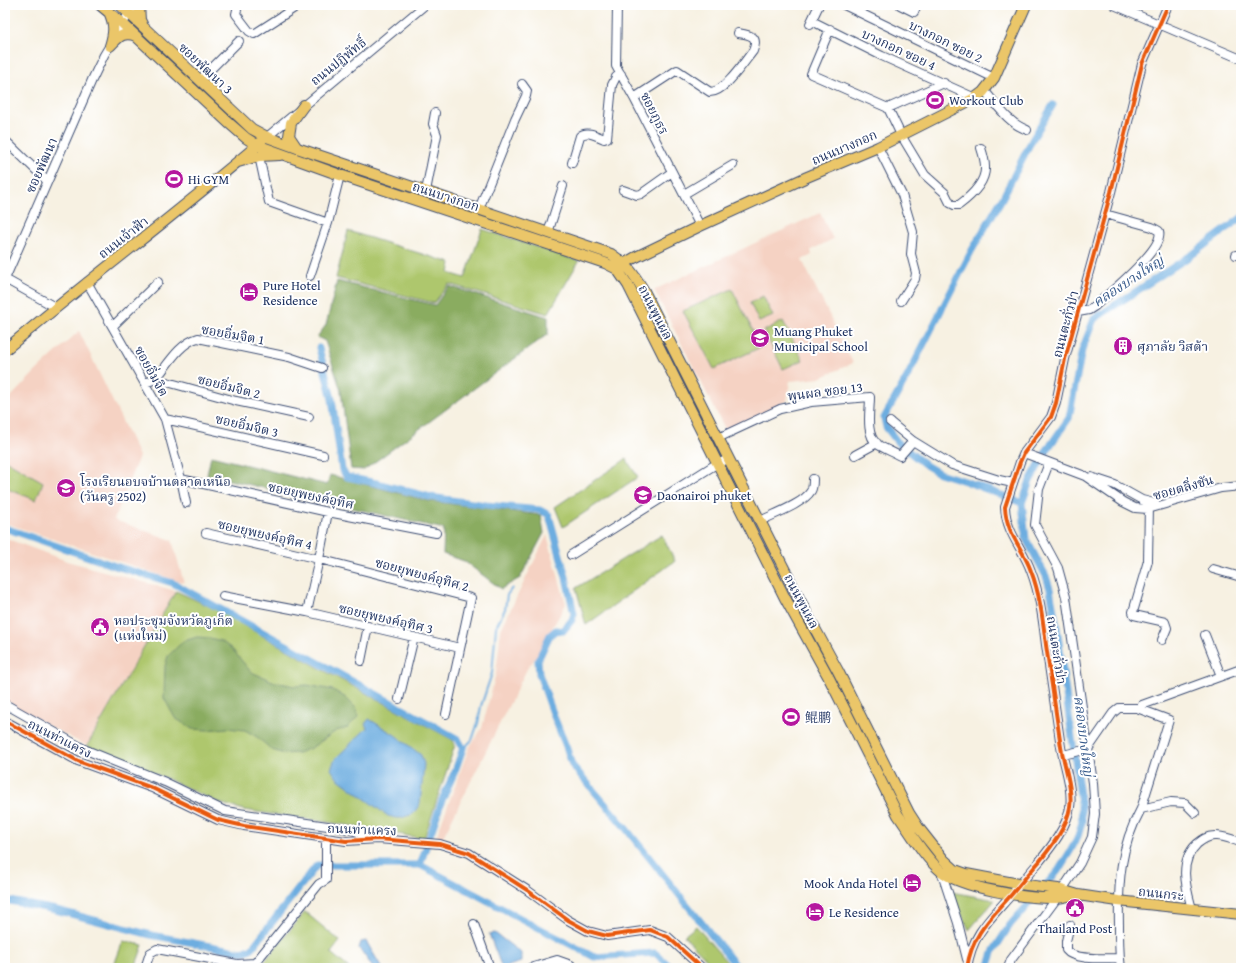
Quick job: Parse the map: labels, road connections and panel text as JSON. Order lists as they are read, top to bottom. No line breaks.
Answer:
{"streets":{"main road":["ซอยพัฒนา 3","ถนนบางกอก","ถนนเจ้าฟ้า","ถนนพูนผล","ถนนกระ"],"street":["บางกอก ซอย 2","บางกอก ซอย 4","ถนนปฏิพัทธิ์","ซอยภูธร","ซอยพัฒนา","ถนนตะกั่วป่า","ซอยอิ่มจิต 1","ซอยอิ่มจิต","ซอยอิ่มจิต 2","พูนผล ซอย 13","ซอยอิ่มจิต 3","ซอยตลิ่งชัน","ซอยยุพยงค์อุทิศ","ซอยยุพยงค์อุทิศ 4","ซอยยุพยงค์อุทิศ 2","ซอยยุพยงค์อุทิศ 3","ถนนท่าแครง"]},"crossings":[["บางกอก ซอย 2","ถนนบางกอก"],["บางกอก ซอย 4","ถนนบางกอก"],["ถนนปฏิพัทธิ์","ซอยพัฒนา 3"],["ถนนปฏิพัทธิ์","ถนนบางกอก"],["ถนนปฏิพัทธิ์","ถนนเจ้าฟ้า"],["ซอยพัฒนา 3","ถนนบางกอก"],["ซอยพัฒนา 3","ซอยพัฒนา"],["ซอยพัฒนา 3","ถนนเจ้าฟ้า"],["ซอยภูธร","ถนนบางกอก"],["ถนนบางกอก","ถนนเจ้าฟ้า"],["ถนนบางกอก","ถนนพูนผล"],["ซอยพัฒนา","ถนนเจ้าฟ้า"],["ถนนเจ้าฟ้า","ซอยอิ่มจิต"],["ถนนพูนผล","ถนนตะกั่วป่า"],["ถนนพูนผล","พูนผล ซอย 13"],["ถนนพูนผล","ถนนกระ"],["ถนนตะกั่วป่า","ซอยตลิ่งชัน"],["ถนนตะกั่วป่า","ถนนกระ"],["ซอยอิ่มจิต 1","ซอยอิ่มจิต 2"],["ซอยอิ่มจิต","ซอยอิ่มจิต 3"],["ซอยอิ่มจิต","ซอยยุพยงค์อุทิศ"],["ซอยยุพยงค์อุทิศ 4","ซอยยุพยงค์อุทิศ 2"],["ซอยยุพยงค์อุทิศ 2","ซอยยุพยงค์อุทิศ 3"]],"water":["คลองบางใหญ่"],"places":{"sports":["Workout Club","Hi GYM","鲲鹏"],"hotel":["Pure Hotel Residence","Mook Anda Hotel","Le Residence"],"school or university":["Muang Phuket Municipal School","โรงเรียนอบจบ้านตลาดเหนือ (วันครู 2502)","Daonairoi phuket"],"building":["ศุภาลัย วิสต้า"],"public building":["หอประชุมจังหวัดภูเก็ต (แห่งใหม่)","Thailand Post"]}}
